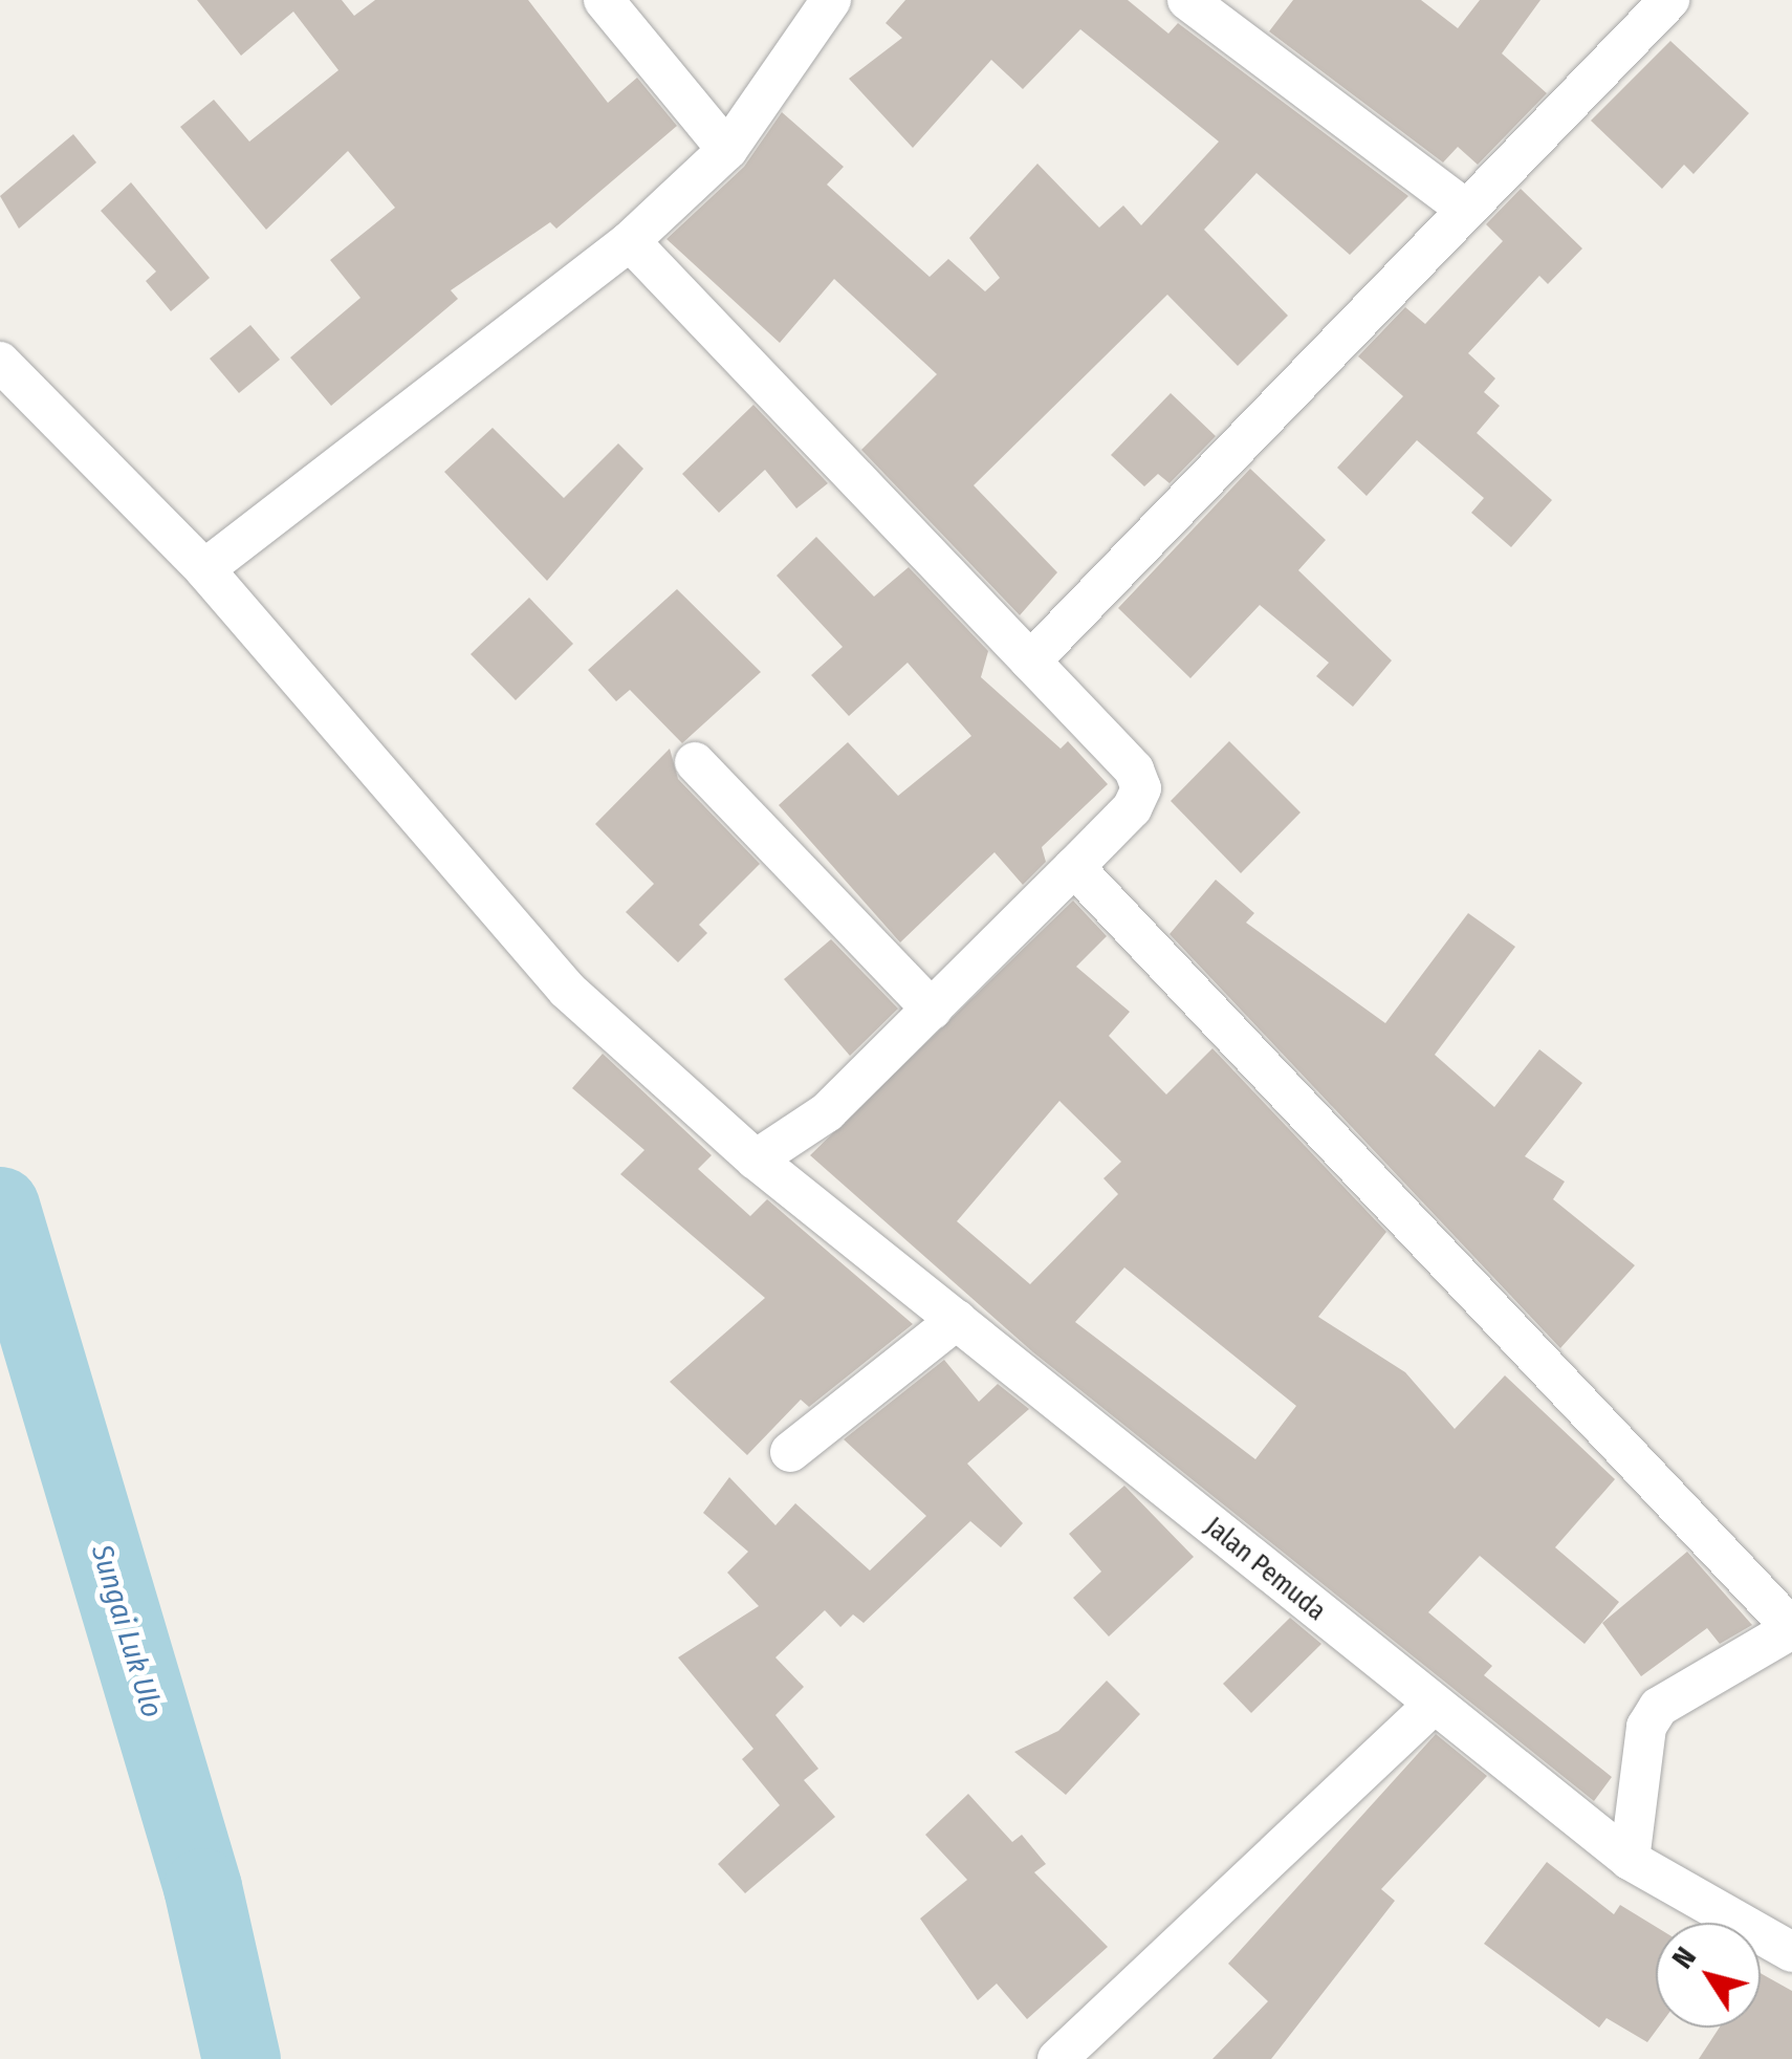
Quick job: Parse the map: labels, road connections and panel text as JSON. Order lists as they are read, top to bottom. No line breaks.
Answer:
{"streets":{"street":["Jalan Pemuda"]},"water":["Sungai Luk Ulo"],"north":"top left"}
